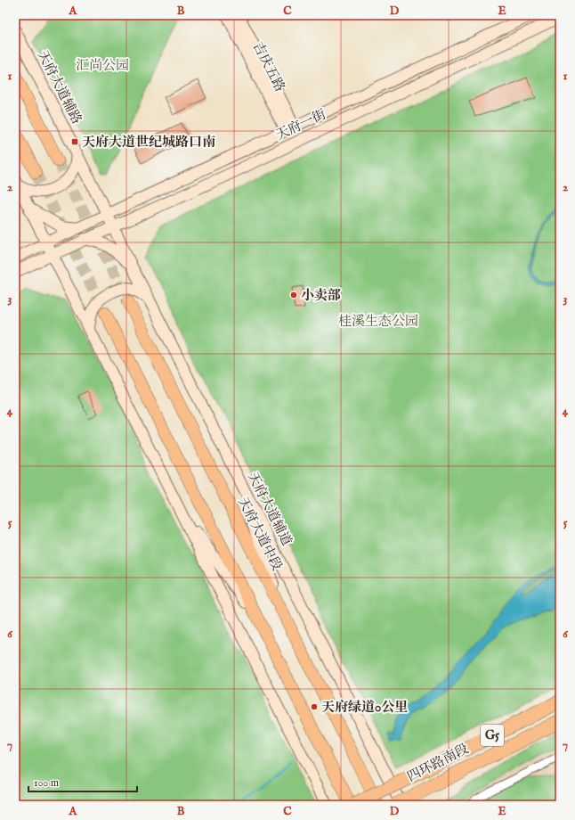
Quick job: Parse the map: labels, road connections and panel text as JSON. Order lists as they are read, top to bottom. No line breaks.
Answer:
{"streets":{"highway":["G5","四环路南段"],"main road":["天府大道中段"],"street":["吉庆五路","天府大道辅路","天府一街","天府大道辅道"]},"crossings":[["吉庆五路","天府一街"],["天府大道辅路","天府一街"],["天府大道辅路","天府大道辅道"],["天府一街","天府大道辅道"]],"parks":["汇尚公园","桂溪生态公园"],"places":{"transit":["天府大道世纪城路口南"],"other":["小卖部","天府绿道0公里"]},"scale_bar":"100 m","grid":{"columns":["A","B","C","D","E"],"rows":["1","2","3","4","5","6","7"]}}
